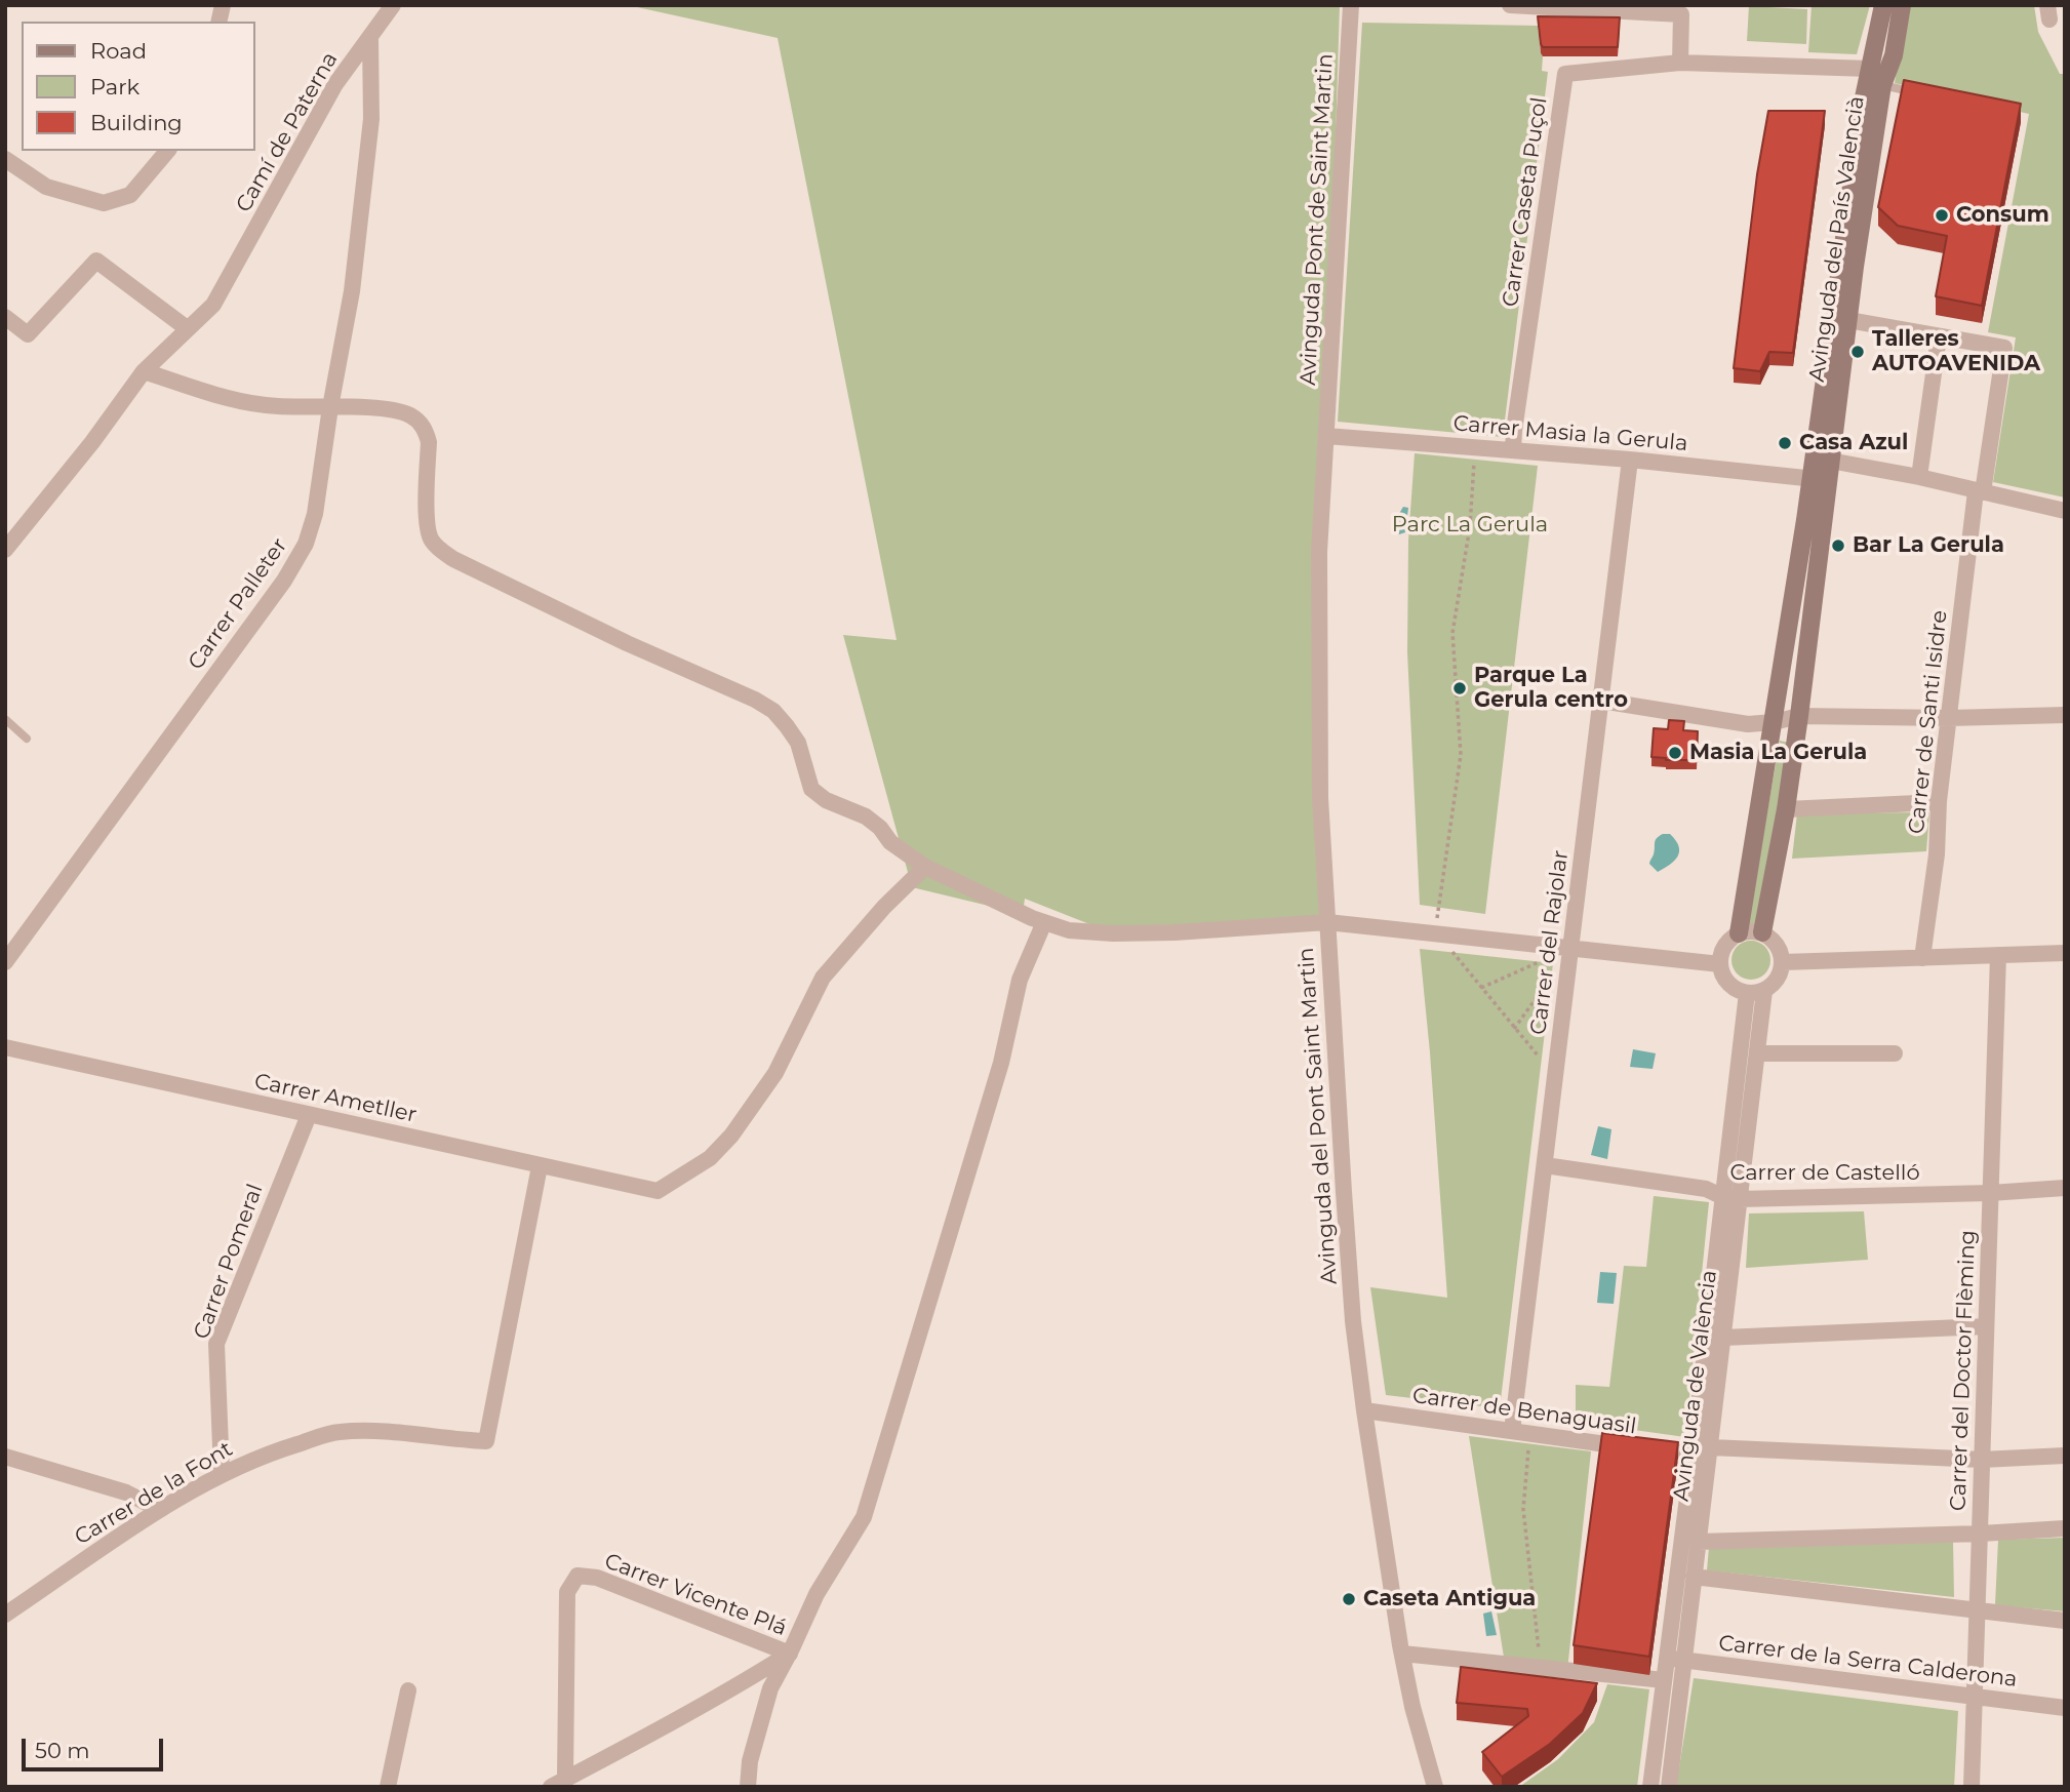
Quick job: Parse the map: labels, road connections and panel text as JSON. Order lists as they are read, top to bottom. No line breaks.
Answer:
{"streets":{"street":["Camí de Paterna","Carrer Caseta Puçol","Avinguda Pont de Saint Martin","Avinguda del País Valencià","Carrer Masia la Gerula","Carrer Palleter","Carrer de Santi Isidre","Carrer del Rajolar","Carrer Ametller","Avinguda del Pont Saint Martin","Carrer de Castelló","Carrer Pomeral","Carrer del Doctor Flèming","Avinguda de València","Carrer de Benaguasil","Carrer de la Font","Carrer Vicente Plá","Carrer de la Serra Calderona"]},"crossings":[["Camí de Paterna","Carrer Palleter"],["Carrer Caseta Puçol","Avinguda del País Valencià"],["Carrer Caseta Puçol","Carrer Masia la Gerula"],["Avinguda Pont de Saint Martin","Carrer Masia la Gerula"],["Avinguda Pont de Saint Martin","Avinguda del Pont Saint Martin"],["Avinguda del País Valencià","Carrer Masia la Gerula"],["Avinguda del País Valencià","Avinguda de València"],["Carrer Masia la Gerula","Carrer del Rajolar"],["Carrer Masia la Gerula","Avinguda del Pont Saint Martin"],["Carrer del Rajolar","Carrer de Castelló"],["Carrer del Rajolar","Carrer de Benaguasil"],["Carrer Ametller","Carrer Pomeral"],["Carrer Ametller","Carrer de la Font"],["Avinguda del Pont Saint Martin","Carrer de Benaguasil"],["Carrer de Castelló","Carrer del Doctor Flèming"],["Carrer de Castelló","Avinguda de València"],["Carrer Pomeral","Carrer de la Font"],["Carrer del Doctor Flèming","Carrer de Benaguasil"],["Carrer del Doctor Flèming","Carrer de la Serra Calderona"],["Avinguda de València","Carrer de Benaguasil"],["Avinguda de València","Carrer de la Serra Calderona"]],"parks":["Parc La Gerula"],"places":["Consum","Talleres AUTOAVENIDA","Casa Azul","Bar La Gerula","Parque La Gerula centro","Masia La Gerula","Caseta Antigua"],"legend":["Road","Park","Building"],"scale_bar":"50 m"}
